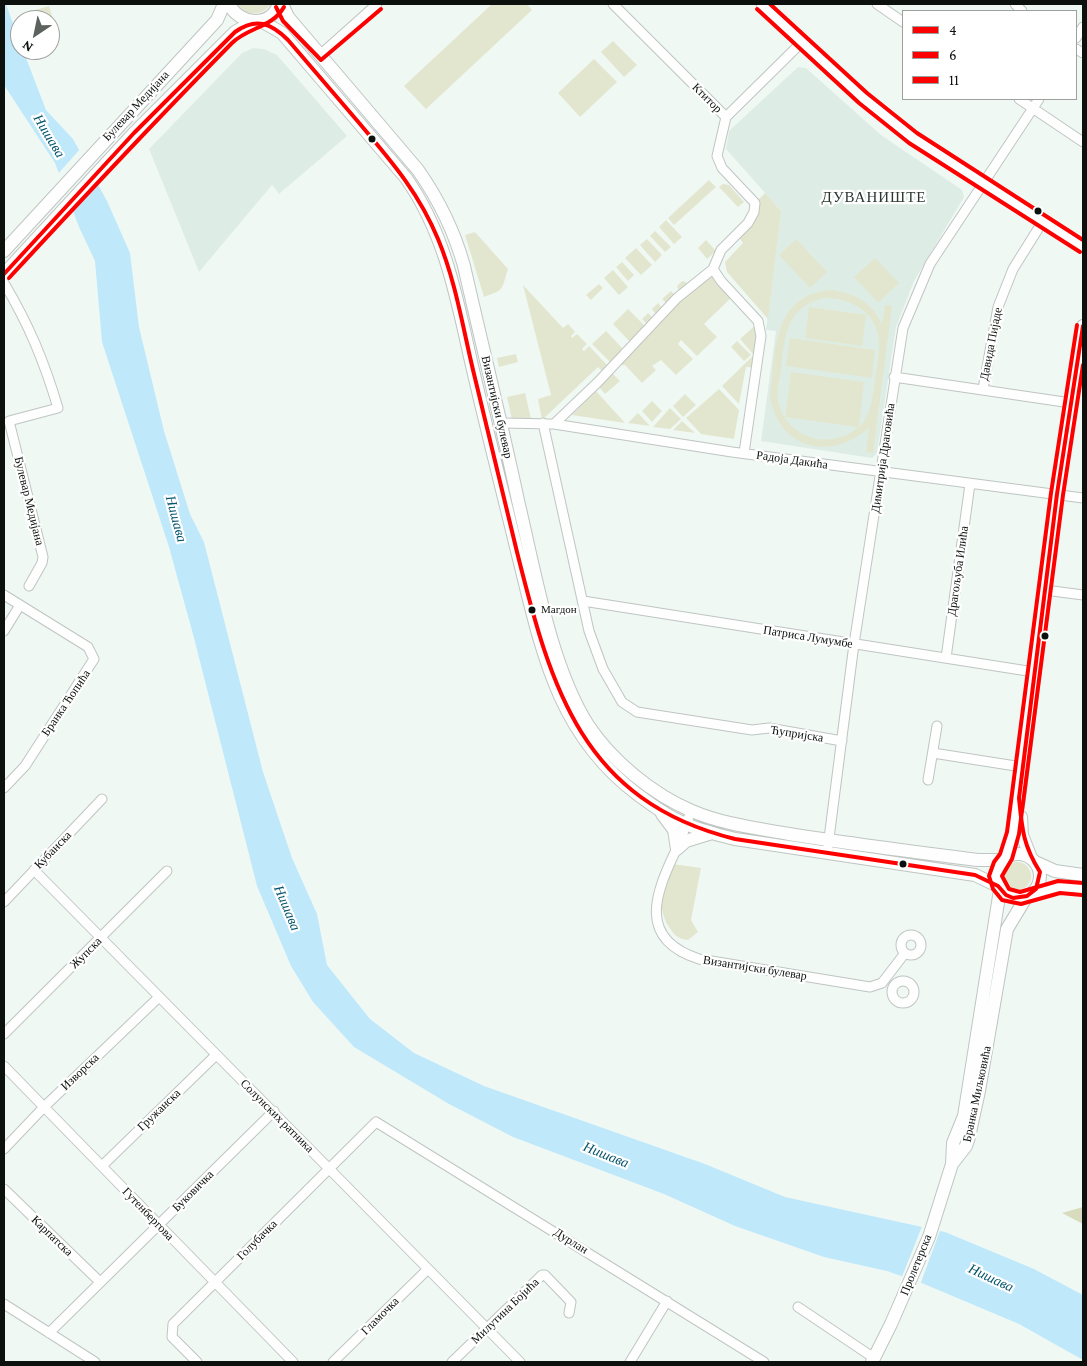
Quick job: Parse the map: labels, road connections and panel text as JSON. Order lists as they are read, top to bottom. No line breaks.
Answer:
{"streets":{"street":["Ктитор","Булевар Медијана","Давида Пијаде","Византијски булевар","Димитрија Драговића","Радоја Дакића","Драгољуба Илића","Патриса Лумумбе","Бранка Ћопића","Ћупријска","Кубанска","Жупска","Изворска","Бранка Миљковића","Гружанска","Солунских ратника","Буковичка","Гутенбергова","Карпатска","Голубачка","Дурлан","Пролетерска","Милутина Бојића","Гламочка"]},"crossings":[["Булевар Медијана","Византијски булевар"],["Византијски булевар","Димитрија Драговића"],["Византијски булевар","Радоја Дакића"],["Византијски булевар","Бранка Миљковића"],["Димитрија Драговића","Радоја Дакића"],["Димитрија Драговића","Патриса Лумумбе"],["Димитрија Драговића","Ћупријска"],["Радоја Дакића","Драгољуба Илића"],["Радоја Дакића","Ћупријска"],["Драгољуба Илића","Патриса Лумумбе"],["Патриса Лумумбе","Ћупријска"],["Кубанска","Солунских ратника"],["Жупска","Солунских ратника"],["Изворска","Солунских ратника"],["Изворска","Гутенбергова"],["Бранка Миљковића","Пролетерска"],["Гружанска","Солунских ратника"],["Гружанска","Гутенбергова"],["Солунских ратника","Буковичка"],["Солунских ратника","Голубачка"],["Солунских ратника","Милутина Бојића"],["Солунских ратника","Гламочка"],["Буковичка","Гутенбергова"],["Буковичка","Карпатска"],["Гутенбергова","Голубачка"],["Голубачка","Дурлан"]],"districts":["ДУВАНИШТЕ"],"water":["Нишава"],"places":["Магдон"],"lines":["transit line 11","transit line 6","transit line 4"],"legend":["4","6","11"],"north":"bottom left"}
